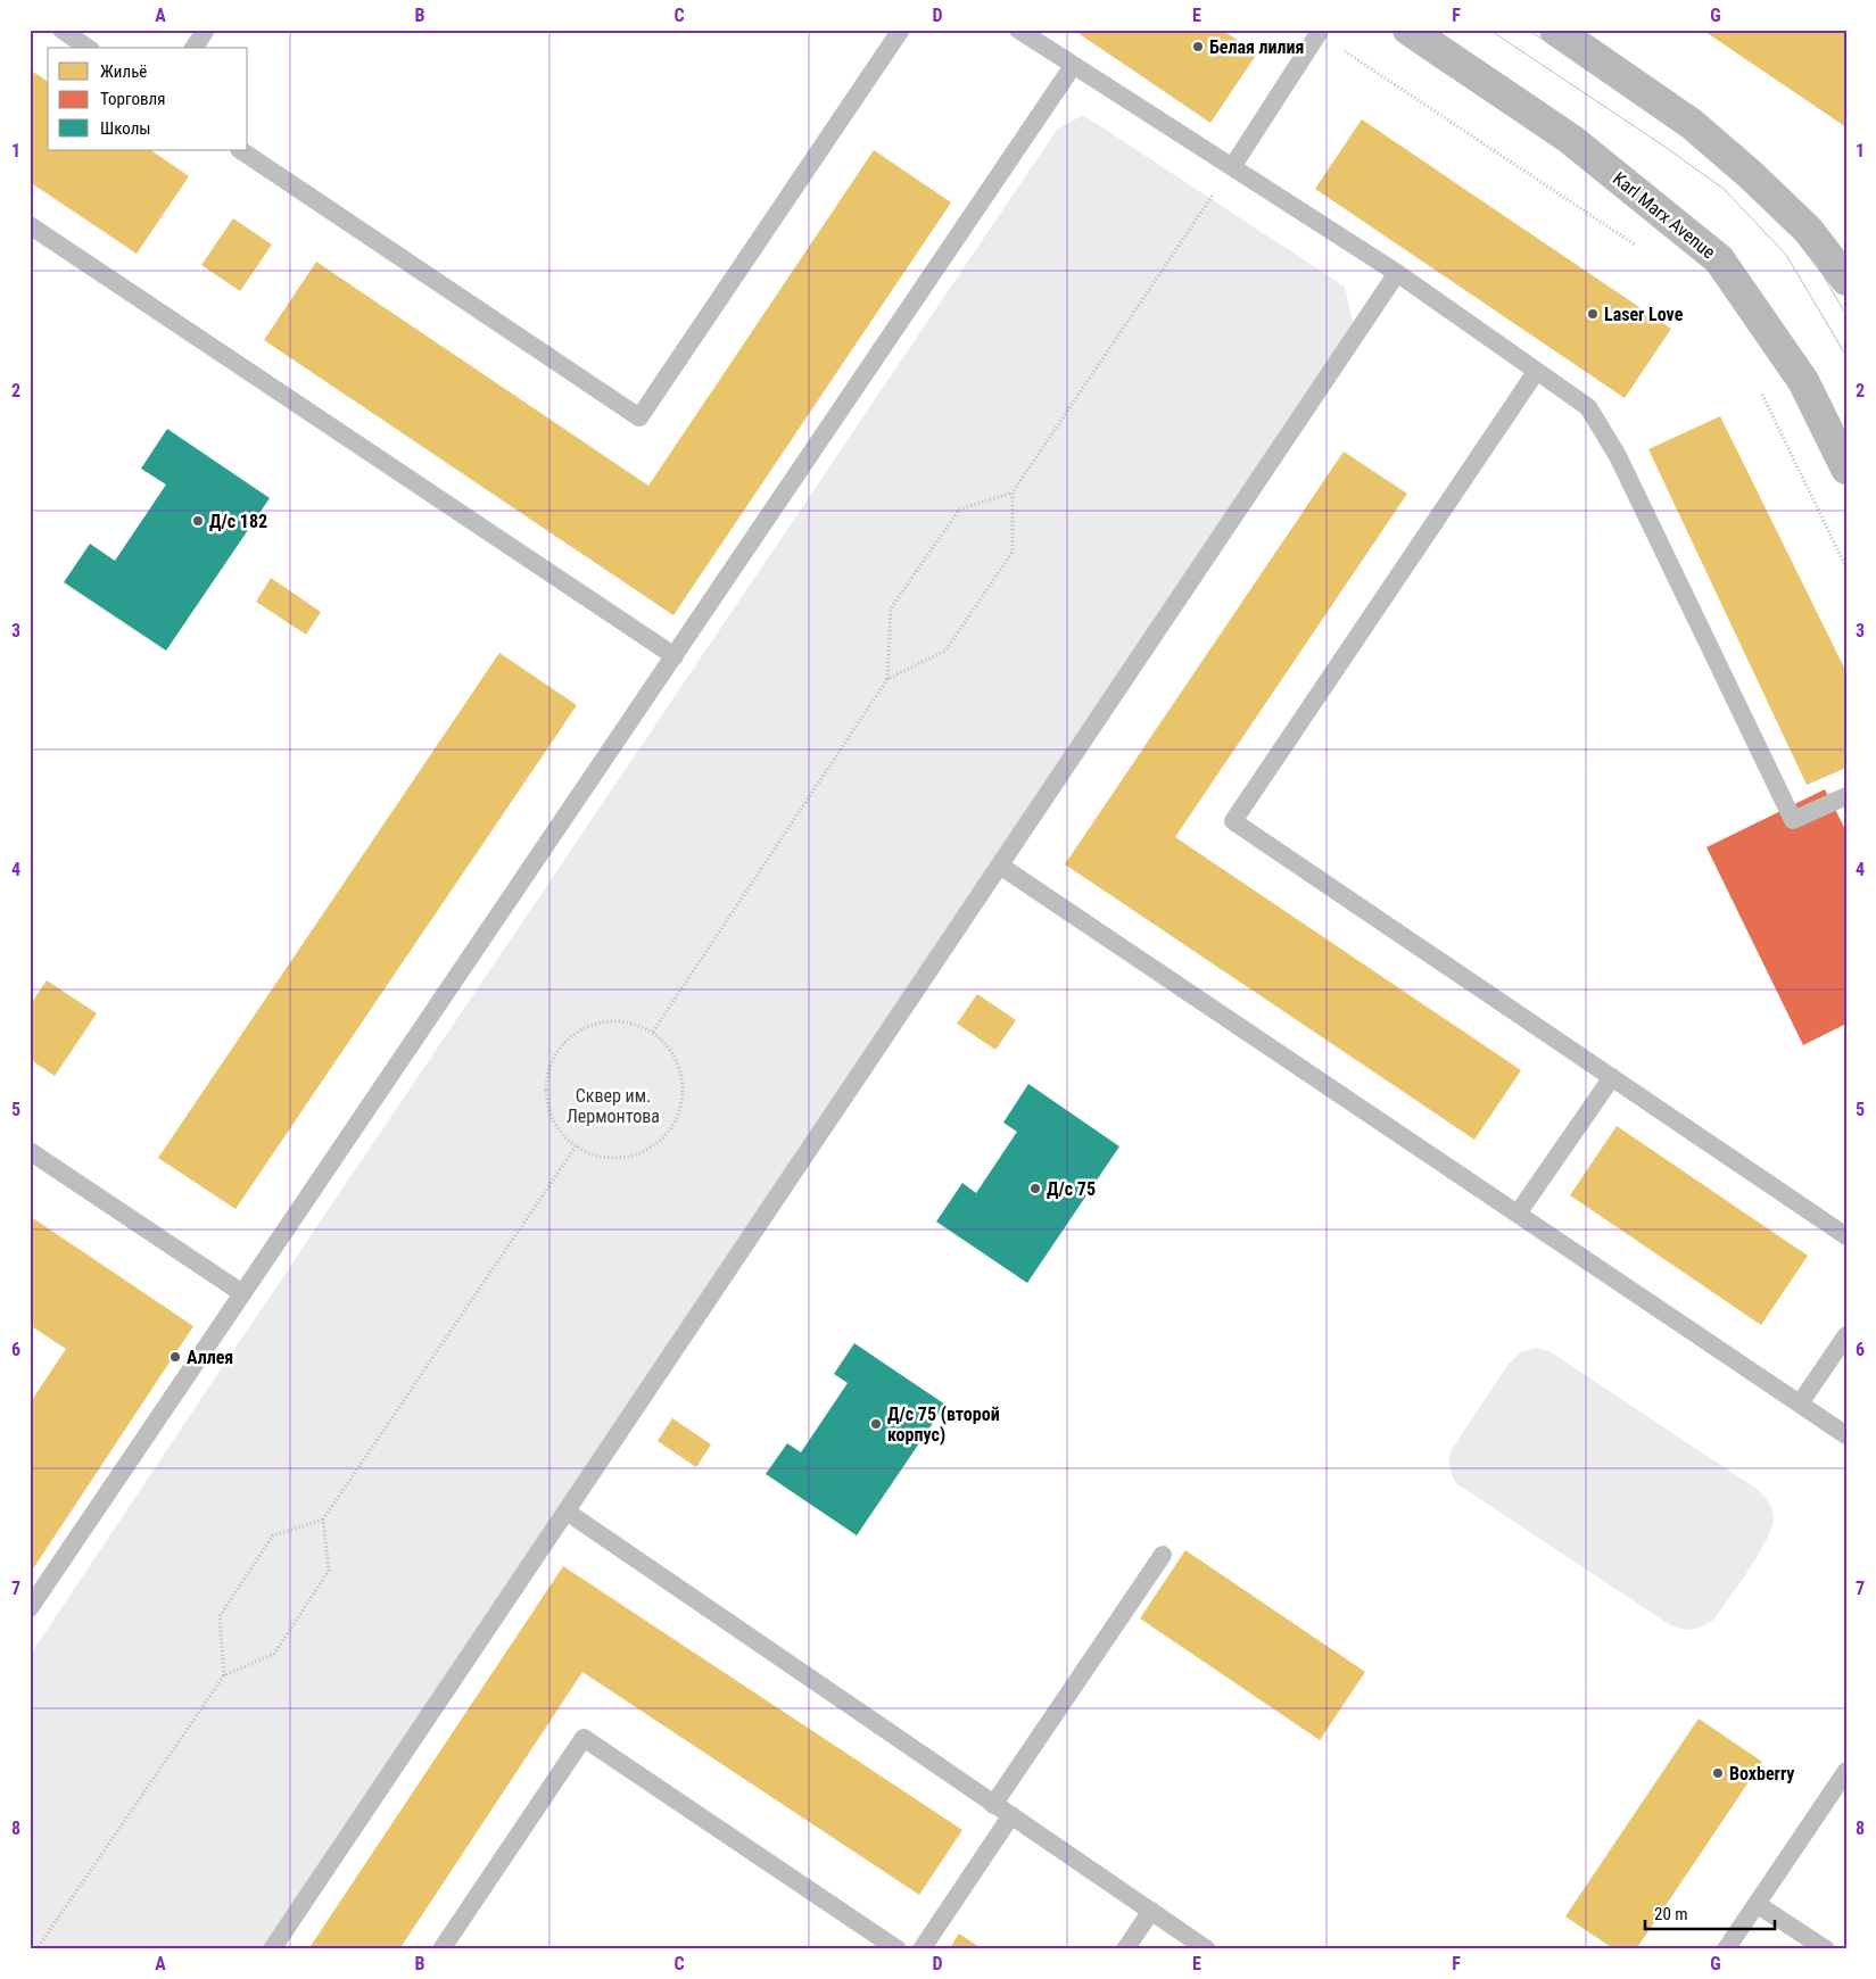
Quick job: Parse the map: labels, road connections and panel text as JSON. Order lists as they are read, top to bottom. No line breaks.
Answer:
{"streets":{"main road":["Karl Marx Avenue"]},"parks":["Сквер им. Лермонтова"],"places":["Белая лилия","Laser Love","Д/с 182","Д/с 75","Аллея","Д/с 75 (второй корпус)","Boxberry"],"legend":["Жильё","Торговля","Школы"],"scale_bar":"20 m","grid":{"columns":["A","B","C","D","E","F","G"],"rows":["1","2","3","4","5","6","7","8"]}}
